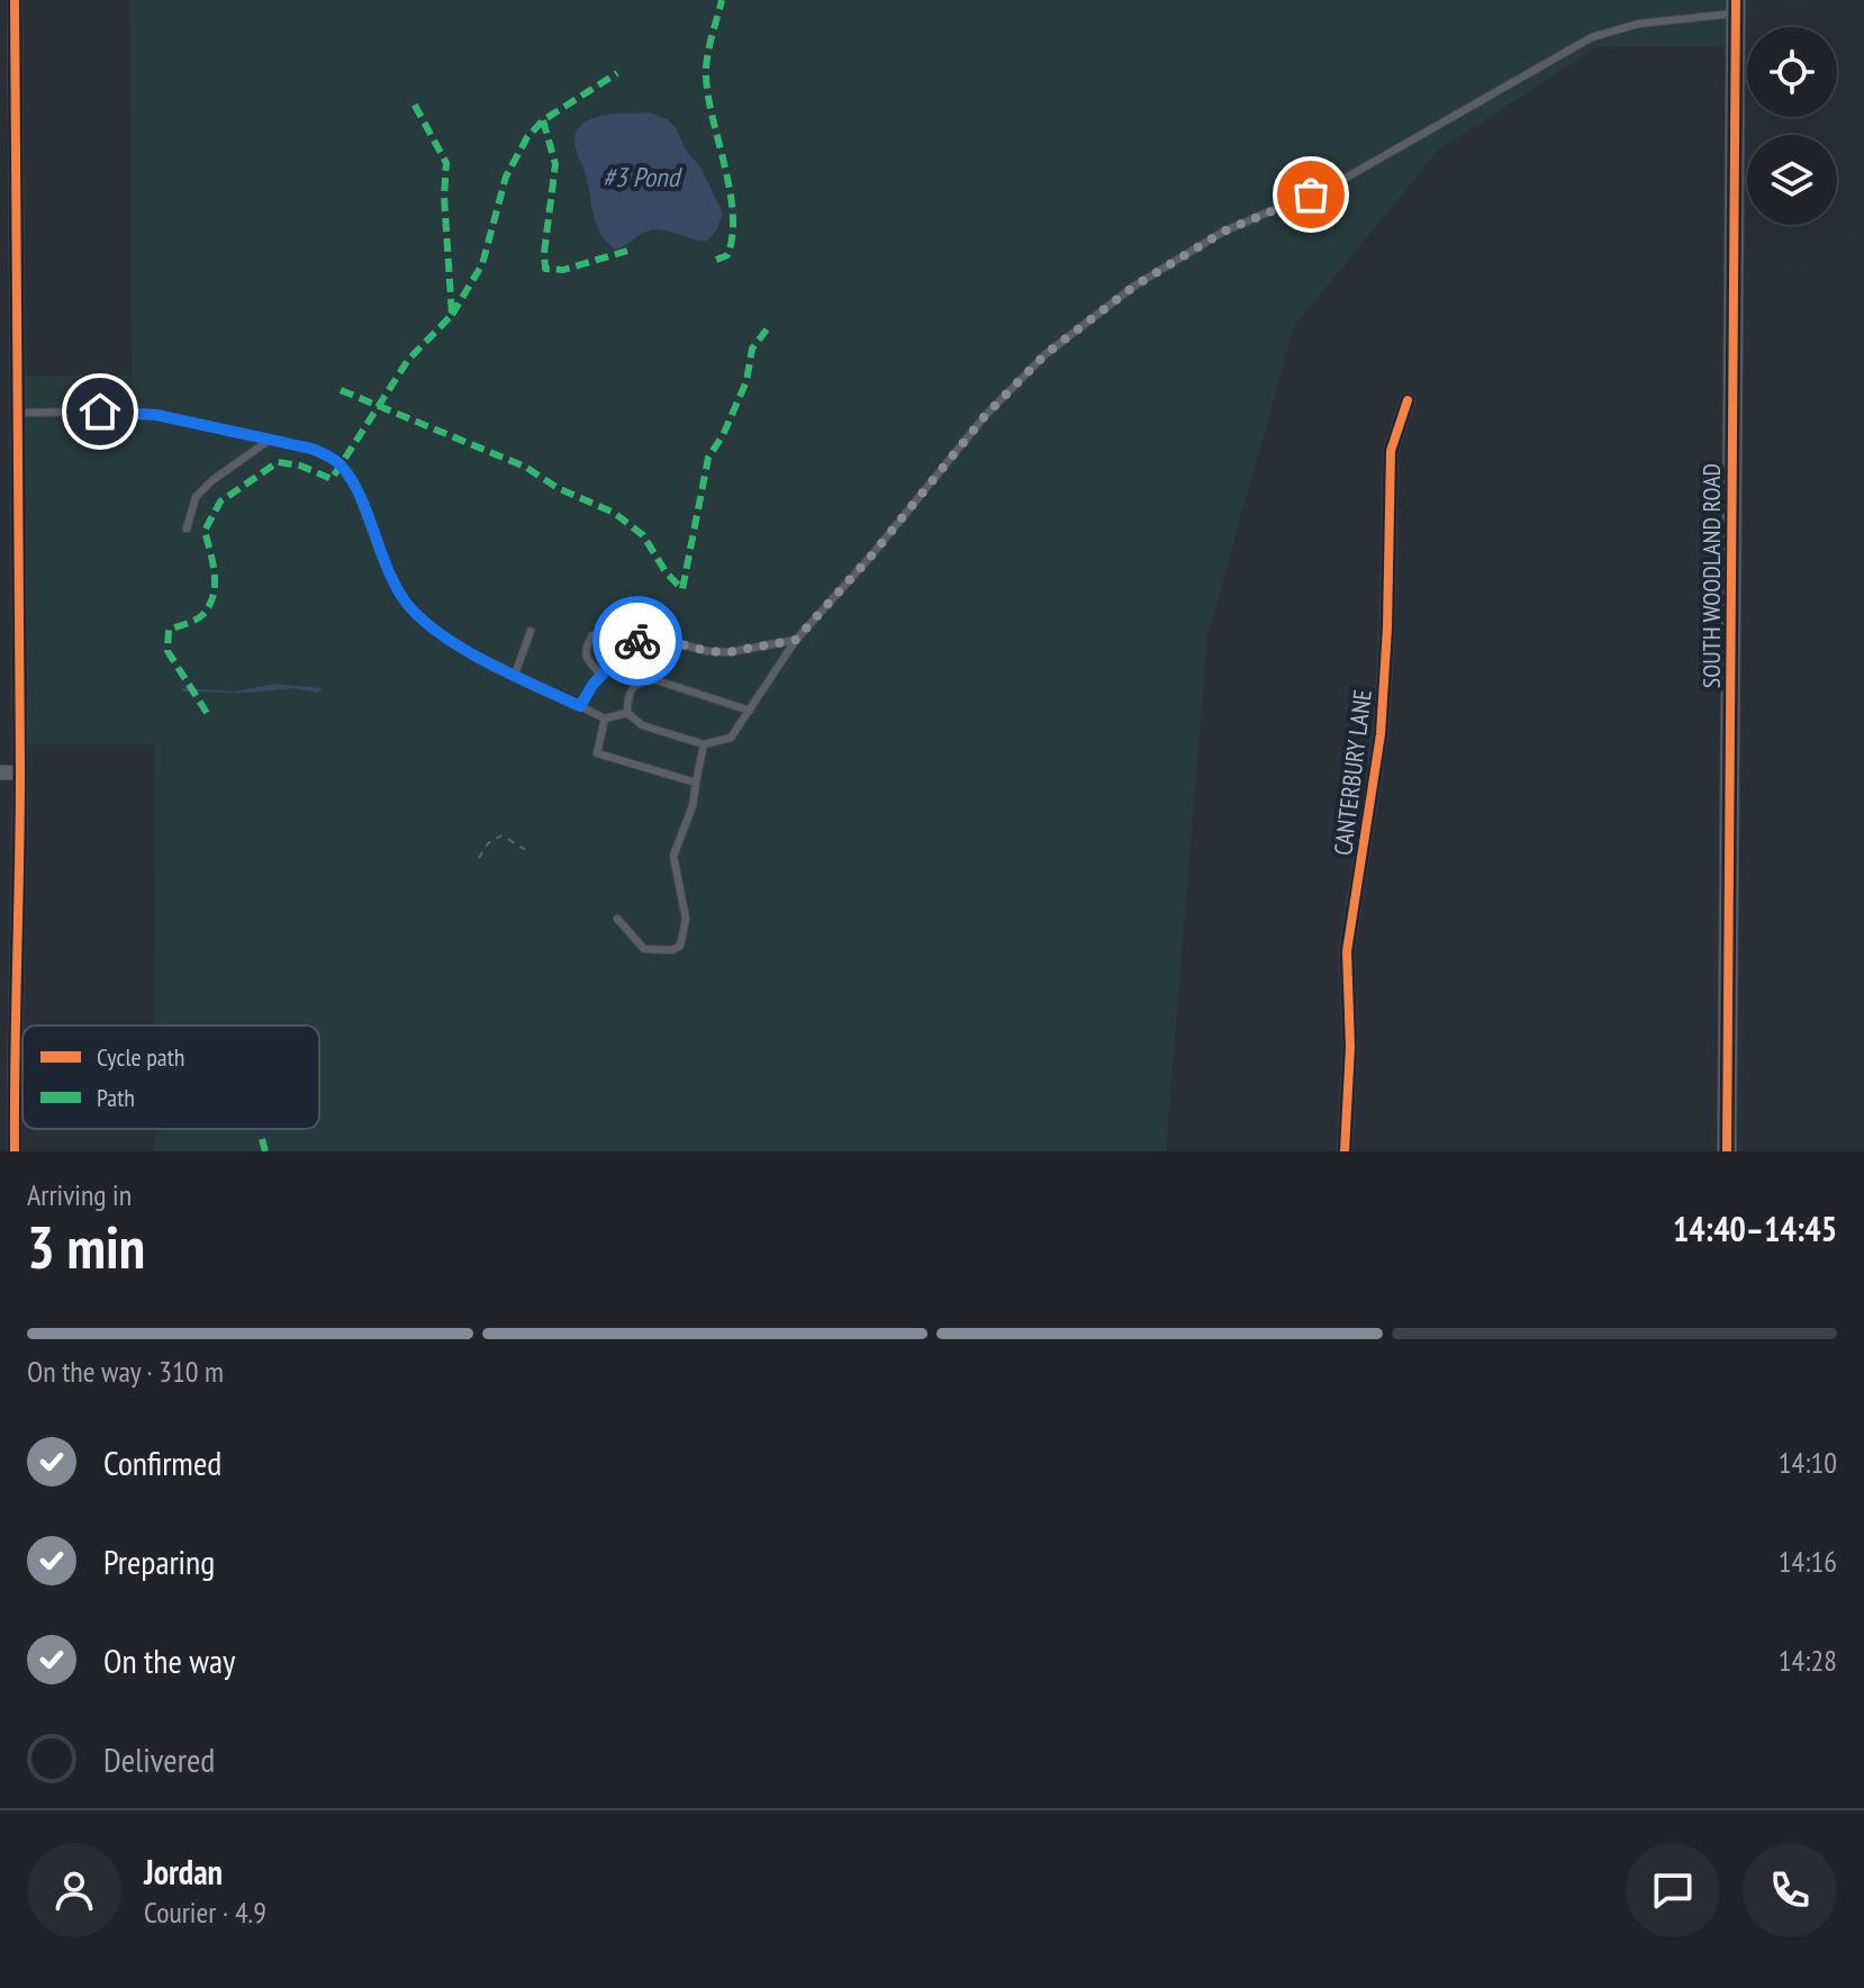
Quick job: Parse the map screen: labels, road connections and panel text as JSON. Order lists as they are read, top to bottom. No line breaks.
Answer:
{"streets":{"street":["SOUTH WOODLAND ROAD","CANTERBURY LANE"]},"water":["#3 Pond"],"legend":["Cycle path","Path"],"page":{"heading":["3 min","Arriving in","14:40–14:45"],"panel":["Jordan","Courier · 4.9"],"bar":"On the way · 310 m","list":[["Confirmed","14:10"],["Preparing","14:16"],["On the way","14:28"],"Delivered"]}}
